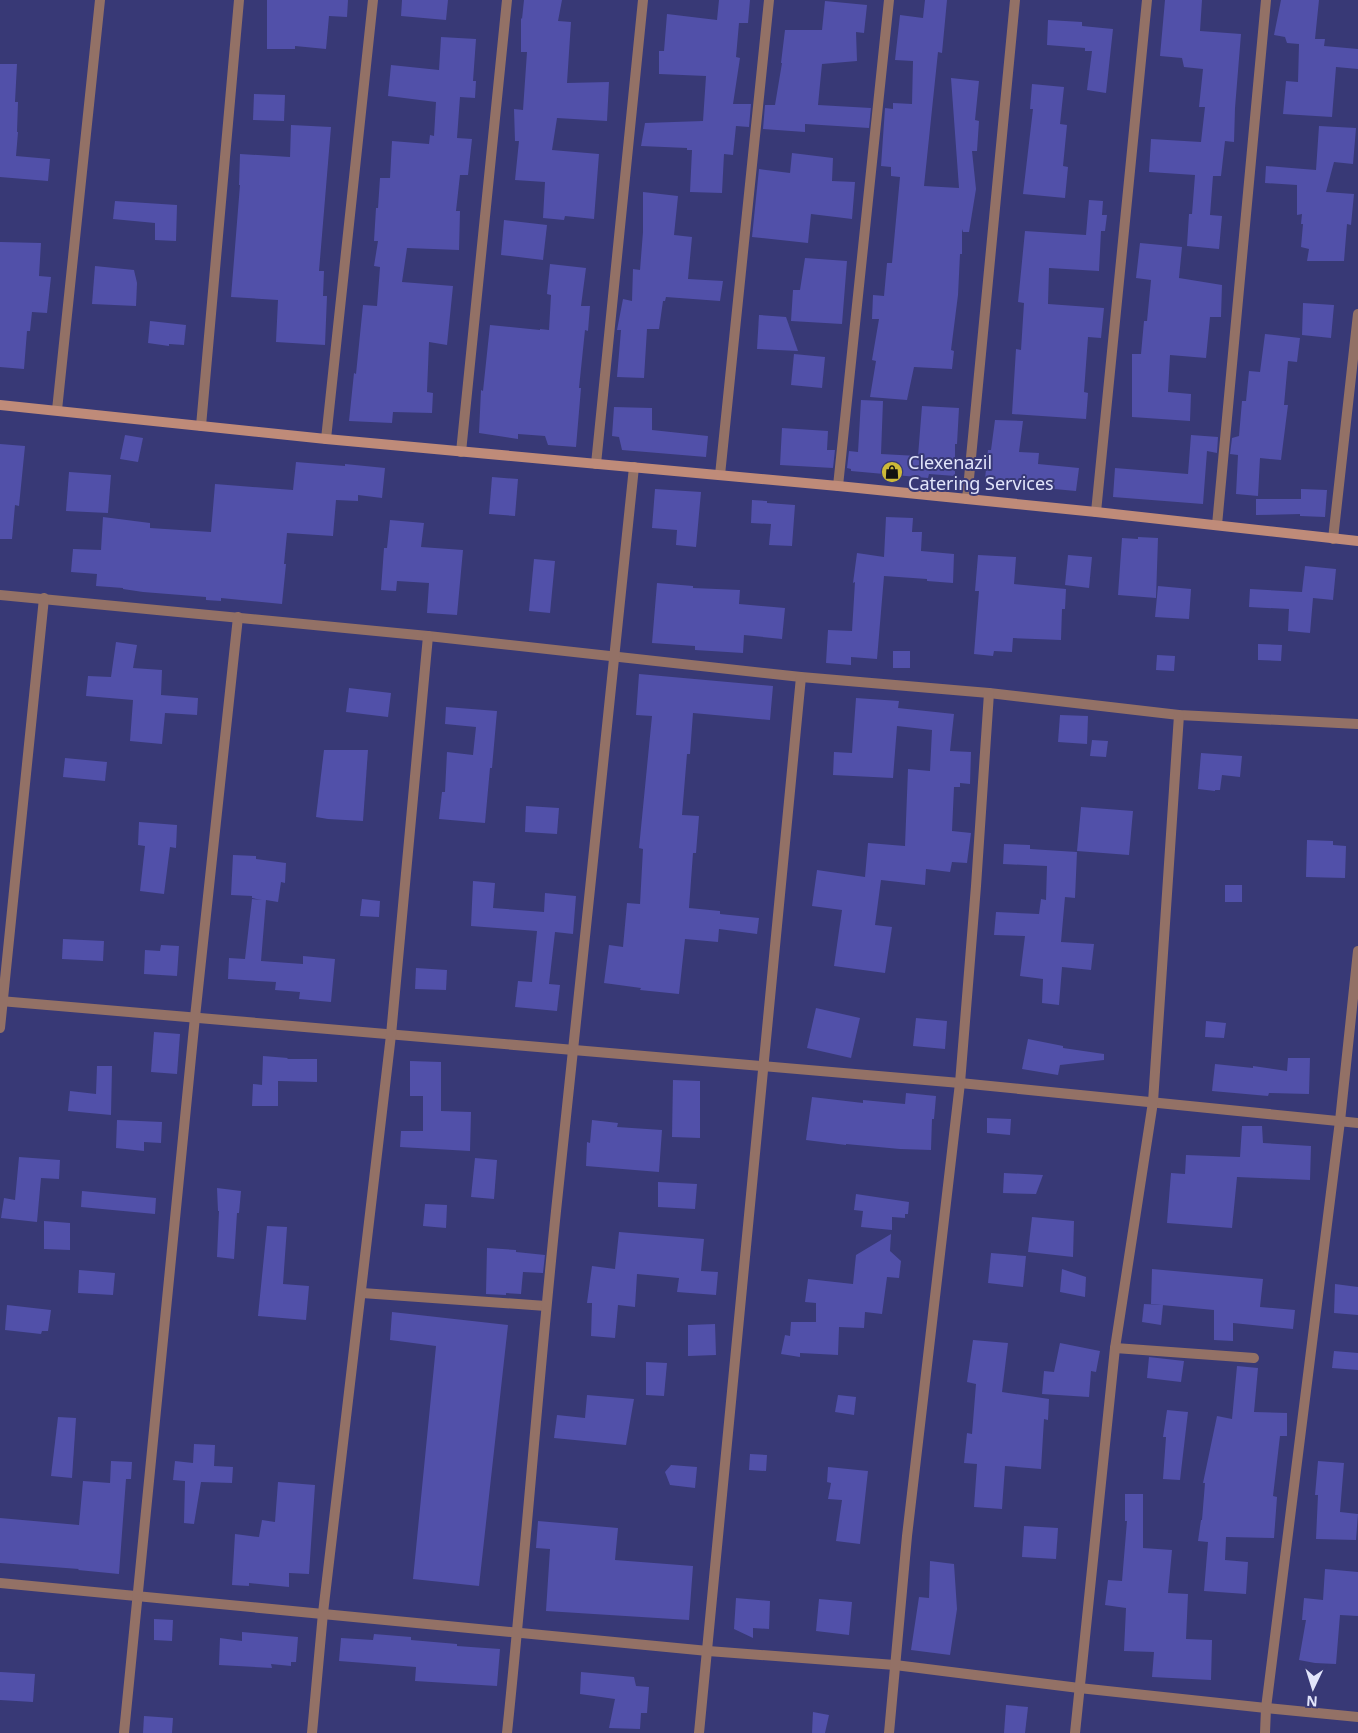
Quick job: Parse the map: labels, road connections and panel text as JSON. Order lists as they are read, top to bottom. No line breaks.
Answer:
{"places":{"shop":["Clexenazil Catering Services"]},"north":"bottom"}
